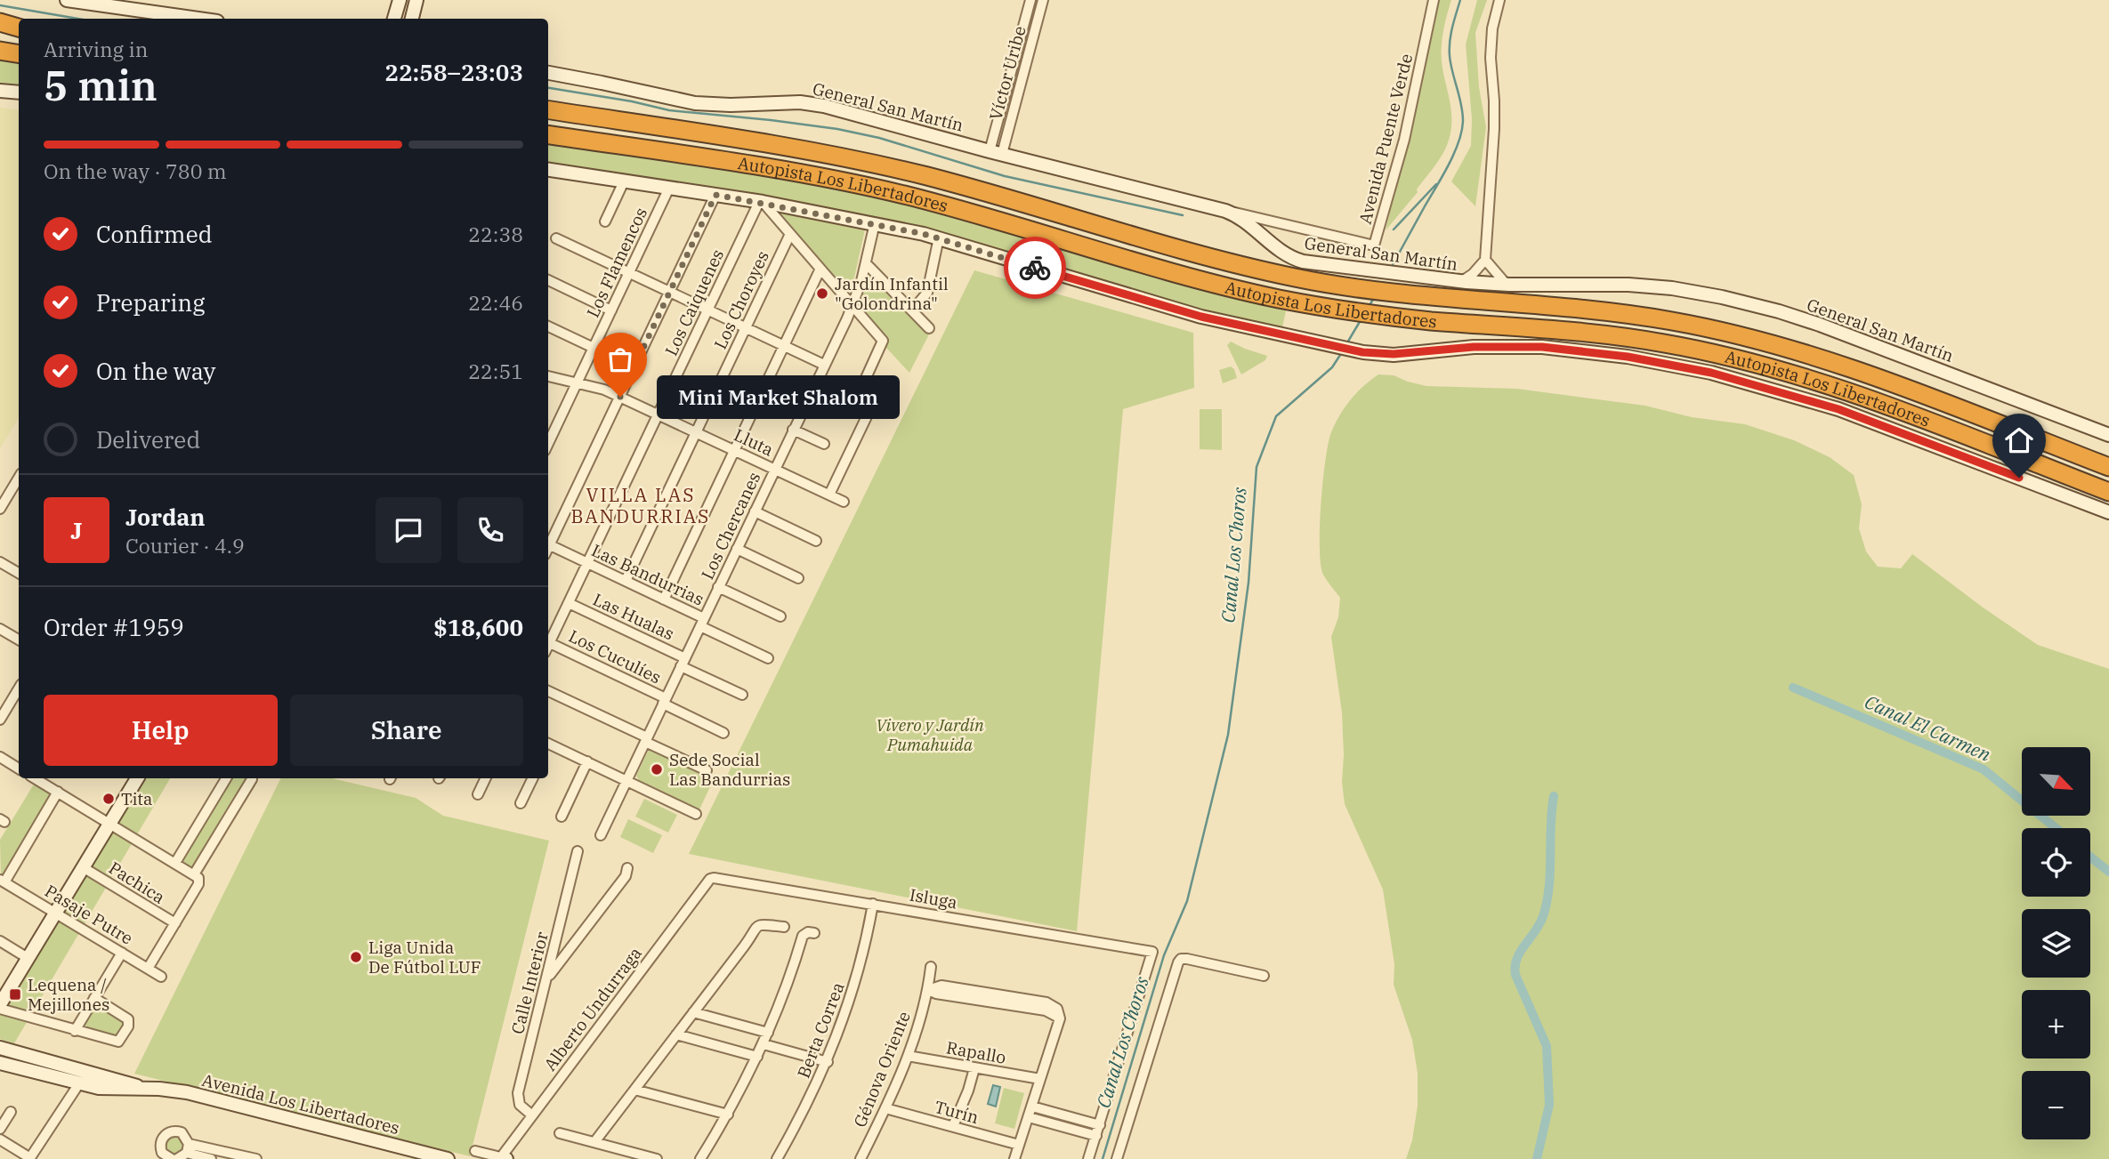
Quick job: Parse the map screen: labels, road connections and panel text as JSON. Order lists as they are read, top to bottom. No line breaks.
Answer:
{"streets":{"highway":["Autopista Los Libertadores"],"street":["Víctor Uribe","General San Martín","Avenida Puente Verde","Los Flamencos","Los Choroyes","Los Caiquenes","Lluta","Los Chercanes","Las Bandurrias","Las Hualas","Los Cuculíes","Pachica","Isluga","Pasaje Putre","Calle Interior","Alberto Undurraga","Berta Correa","Rapallo","Génova Oriente","Avenida Los Libertadores","Turín"]},"crossings":[["Víctor Uribe","General San Martín"],["General San Martín","Avenida Puente Verde"],["Los Flamencos","Lluta"],["Los Choroyes","Lluta"],["Los Choroyes","Las Bandurrias"],["Los Caiquenes","Lluta"],["Los Caiquenes","Las Bandurrias"],["Los Caiquenes","Las Hualas"],["Los Caiquenes","Los Cuculíes"],["Lluta","Los Chercanes"],["Los Chercanes","Las Bandurrias"],["Los Chercanes","Las Hualas"],["Los Chercanes","Los Cuculíes"],["Isluga","Alberto Undurraga"],["Isluga","Berta Correa"],["Calle Interior","Alberto Undurraga"],["Rapallo","Génova Oriente"],["Génova Oriente","Turín"]],"districts":["VILLA LAS BANDURRIAS"],"water":["Canal Los Choros","Canal El Carmen"],"parks":["Vivero y Jardín Pumahuida"],"places":{"other":["Jardín Infantil \"Golondrina\"","Mini Market Shalom","Sede Social Las Bandurrias","Tita","Liga Unida De Fútbol LUF"],"transit":["Lequena / Mejillones"]},"north":"bottom right","page":{"heading":["5 min","Arriving in","22:58–23:03"],"panel":["Jordan","Courier · 4.9","Order #1959","$18,600"],"bar":"On the way · 780 m","list":[["Confirmed","22:38"],["Preparing","22:46"],["On the way","22:51"],"Delivered"],"bubble":"Mini Market Shalom","round":"J","buttons":["Help","Share"],"map_buttons":["+","−"]}}
